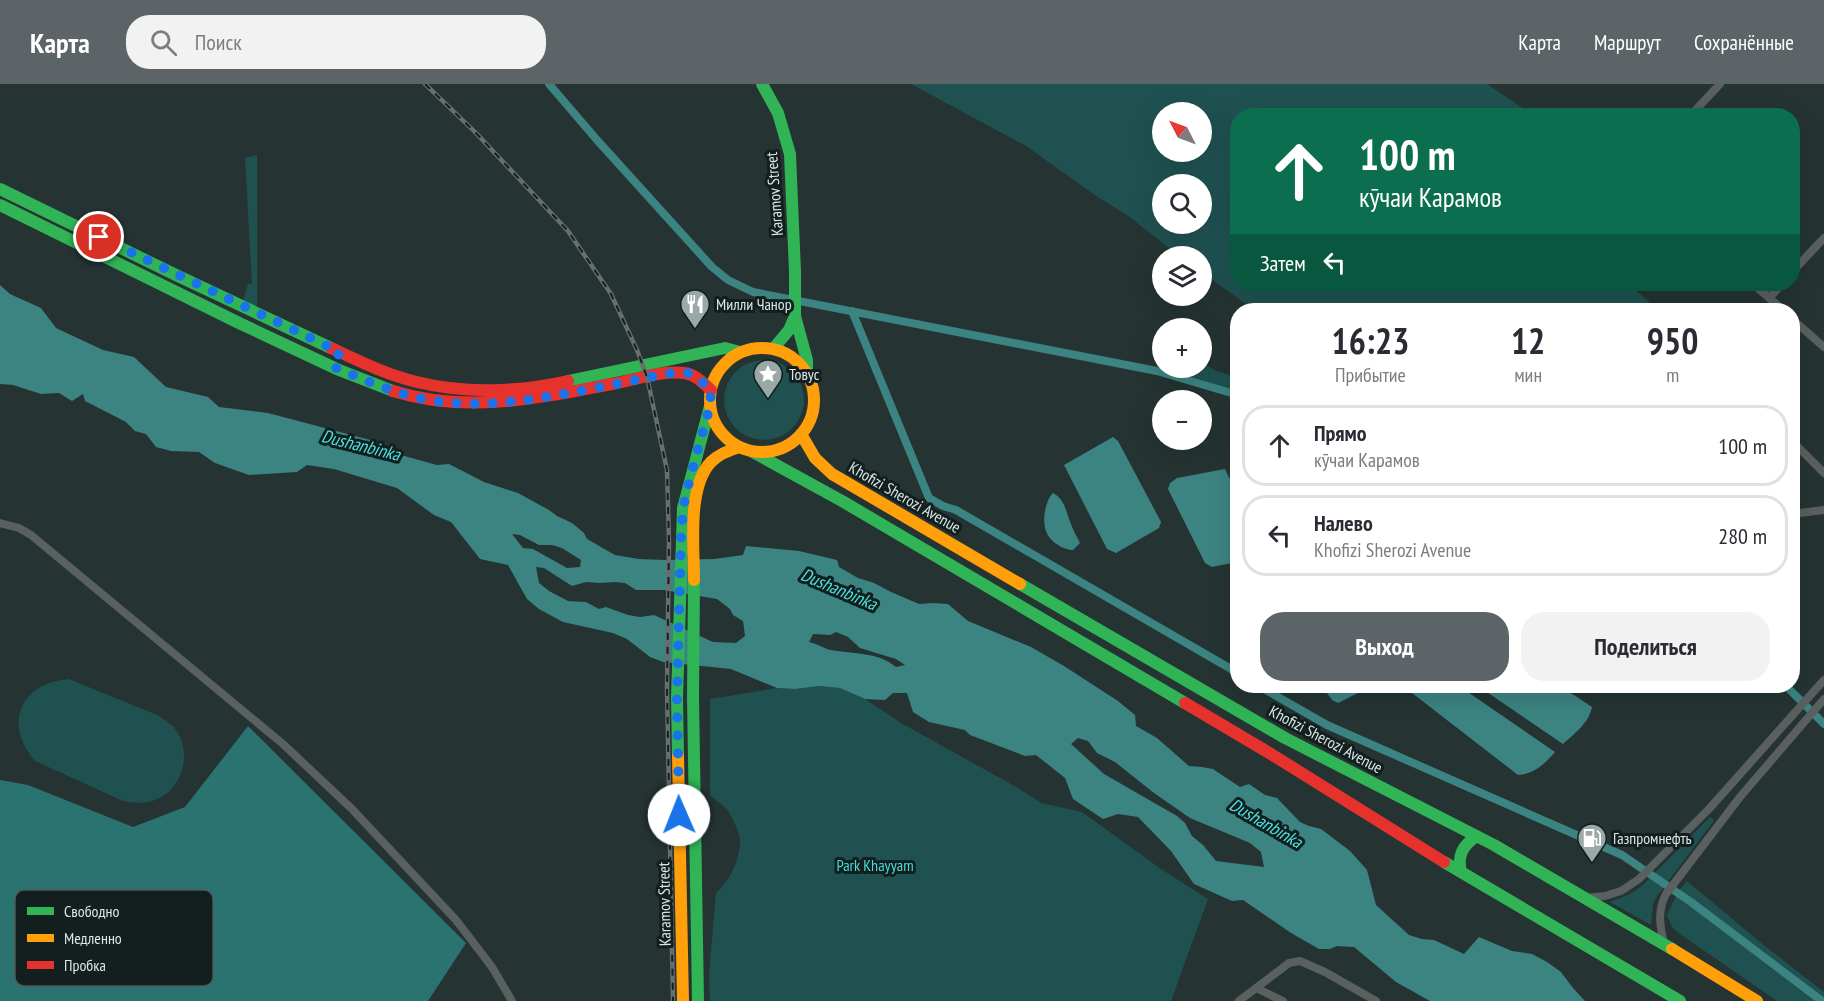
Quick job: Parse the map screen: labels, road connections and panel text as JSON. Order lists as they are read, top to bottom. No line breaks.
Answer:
{"streets":{"main road":["Karamov Street","Khofizi Sherozi Avenue"]},"crossings":[["Karamov Street","Khofizi Sherozi Avenue"]],"water":["Dushanbinka"],"parks":["Park Khayyam"],"places":{"restaurant":["Милли Чанор"],"place":["Товус"],"fuel station":["Газпромнефть"]},"legend":["Свободно","Медленно","Пробка"],"north":"top left","page":{"header":"Карта","search":"Поиск","nav":["Карта","Маршрут","Сохранённые"],"map_buttons":["+","−"],"turn":["100 m","кӯчаи Карамов"],"then":"Затем","eta":["16:23","Прибытие","12","мин","950","m"],"list":[{"name":"Прямо","note":"кӯчаи Карамов","value":"100 m"},{"name":"Налево","note":"Khofizi Sherozi Avenue","value":"280 m"}],"buttons":["Выход","Поделиться"]}}
